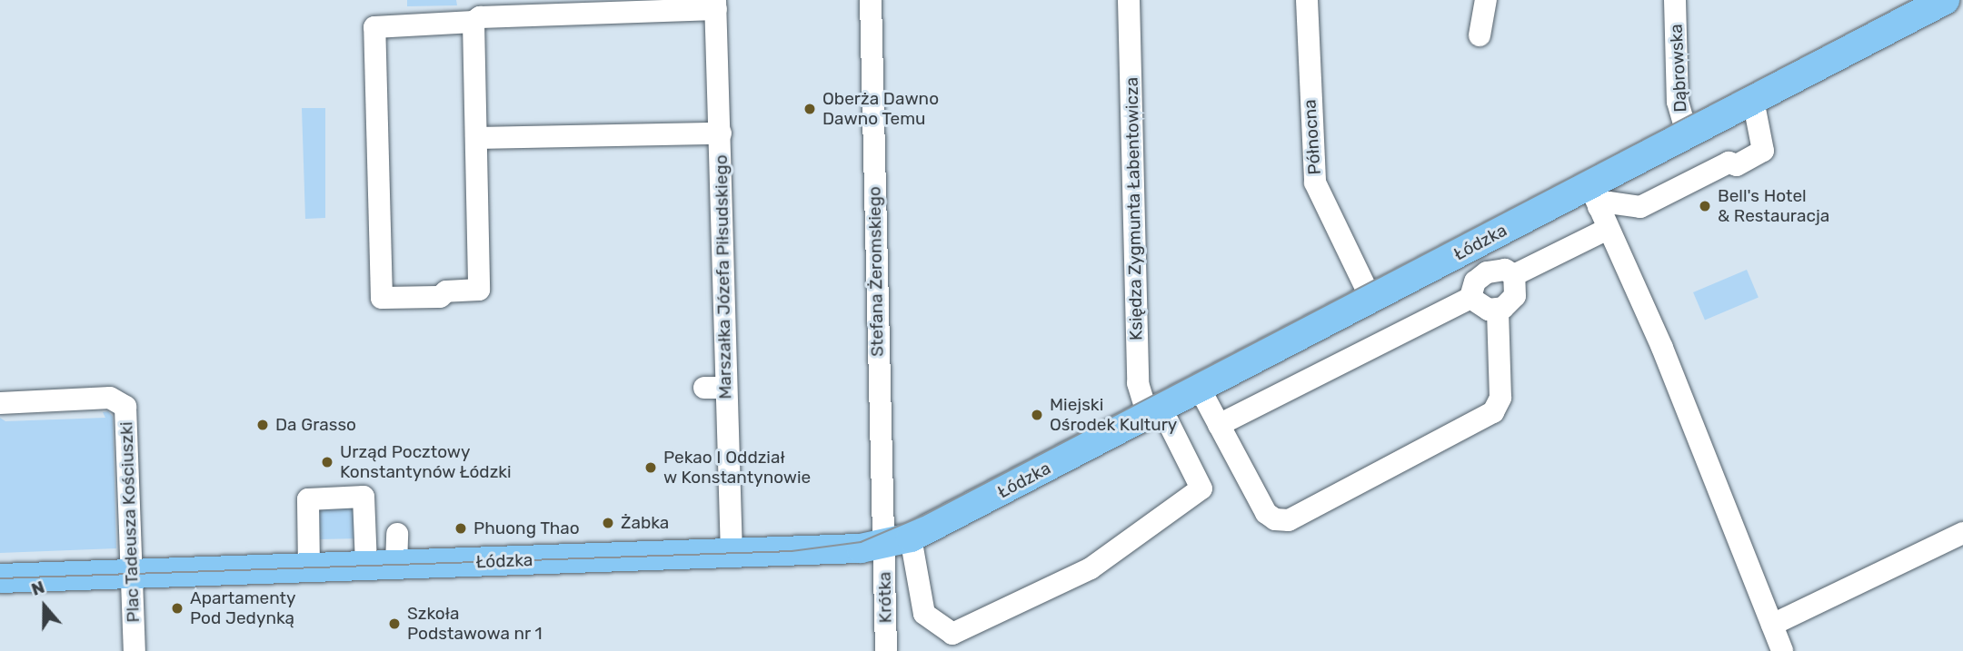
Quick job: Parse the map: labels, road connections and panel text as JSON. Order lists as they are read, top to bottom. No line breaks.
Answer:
{"streets":{"main road":["Łódzka"],"street":["Dąbrowska","Północna","Księdza Zygmunta Łabentowicza","Stefana Żeromskiego","Marszałka Józefa Piłsudskiego","Plac Tadeusza Kościuszki","Krótka"]},"crossings":[["Dąbrowska","Łódzka"],["Północna","Łódzka"],["Księdza Zygmunta Łabentowicza","Łódzka"],["Księdza Zygmunta Łabentowicza","Stefana Żeromskiego"],["Księdza Zygmunta Łabentowicza","Krótka"],["Łódzka","Stefana Żeromskiego"],["Łódzka","Marszałka Józefa Piłsudskiego"],["Łódzka","Plac Tadeusza Kościuszki"],["Łódzka","Krótka"],["Stefana Żeromskiego","Krótka"]],"places":["Oberża Dawno Dawno Temu","Bell's Hotel & Restauracja","Miejski Ośrodek Kultury","Da Grasso","Urząd Pocztowy Konstantynów Łódzki","Pekao I Oddział w Konstantynowie","Żabka","Phuong Thao","Apartamenty Pod Jedynką","Szkoła Podstawowa nr 1"],"north":"top"}
